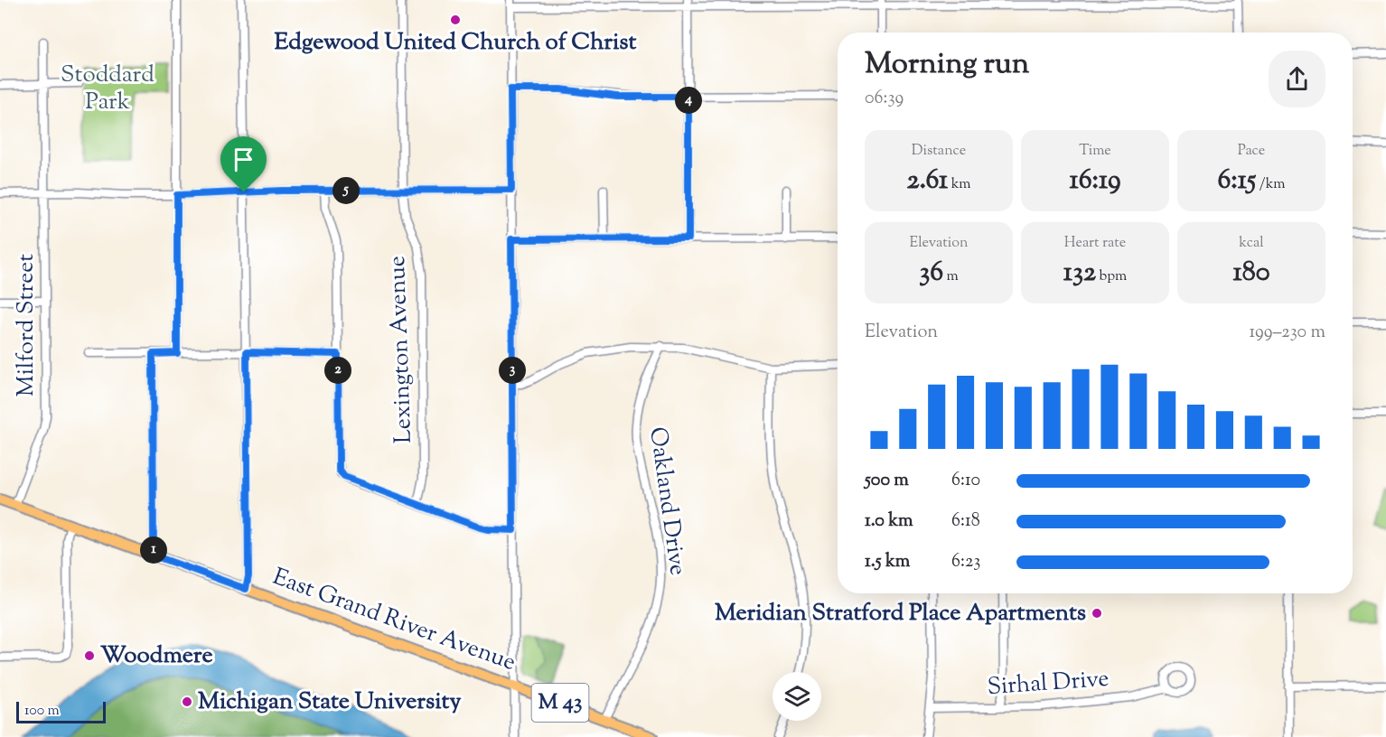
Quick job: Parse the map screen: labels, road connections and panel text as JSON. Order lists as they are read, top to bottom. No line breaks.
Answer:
{"streets":{"main road":["East Grand River Avenue","M 43"],"street":["Milford Street","Lexington Avenue","Oakland Drive","Sirhal Drive"]},"crossings":[["Milford Street","East Grand River Avenue"],["Oakland Drive","East Grand River Avenue"]],"parks":["Stoddard Park"],"places":["Edgewood United Church of Christ","Meridian Stratford Place Apartments","Woodmere","Michigan State University"],"scale_bar":"100 m","page":{"heading":["Morning run","06:39"],"pins":["4","5","2","3","1"],"stats":[["Distance","2.61 km"],["Time","16:19"],["Pace","6:15 /km"],["Elevation","36 m"],["Heart rate","132 bpm"],["kcal","180"]],"chart":["Elevation","199–230 m"],"list":[{"name":"500 m","note":"6:10"},{"name":"1.0 km","note":"6:18"},{"name":"1.5 km","note":"6:23"}],"scale":"100 m"}}
